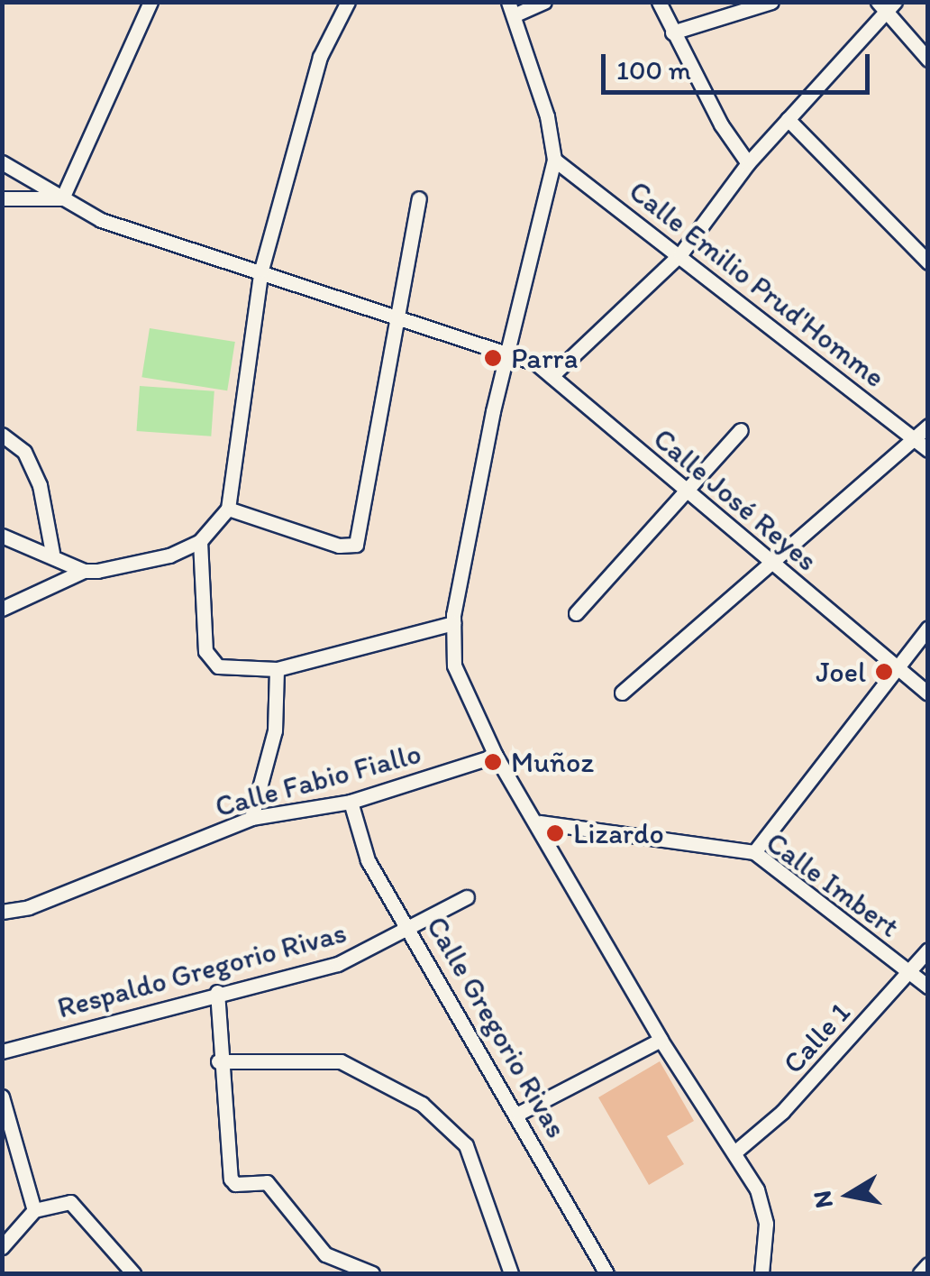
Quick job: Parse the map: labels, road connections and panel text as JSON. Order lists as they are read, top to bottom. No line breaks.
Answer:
{"streets":{"street":["Calle Emilio Prud'Homme","Calle José Reyes","Calle Fabio Fiallo","Calle Imbert","Respaldo Gregorio Rivas","Calle Gregorio Rivas","Calle 1"]},"crossings":[["Calle Fabio Fiallo","Calle Gregorio Rivas"],["Calle Imbert","Calle 1"],["Respaldo Gregorio Rivas","Calle Gregorio Rivas"]],"places":["Parra","Joel","Muñoz","Lizardo"],"scale_bar":"100 m","north":"left"}
